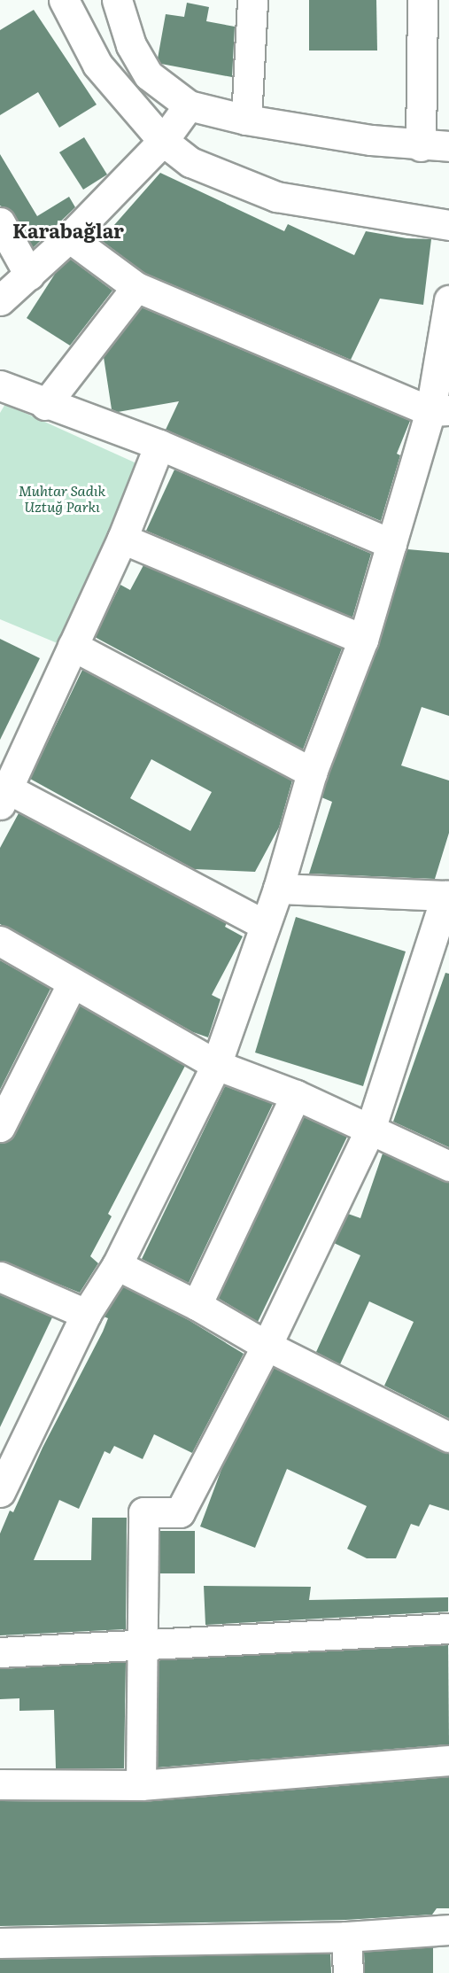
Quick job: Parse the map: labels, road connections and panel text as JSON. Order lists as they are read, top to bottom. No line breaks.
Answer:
{"districts":["Karabağlar"],"parks":["Muhtar Sadık Uztuğ Parkı"]}
